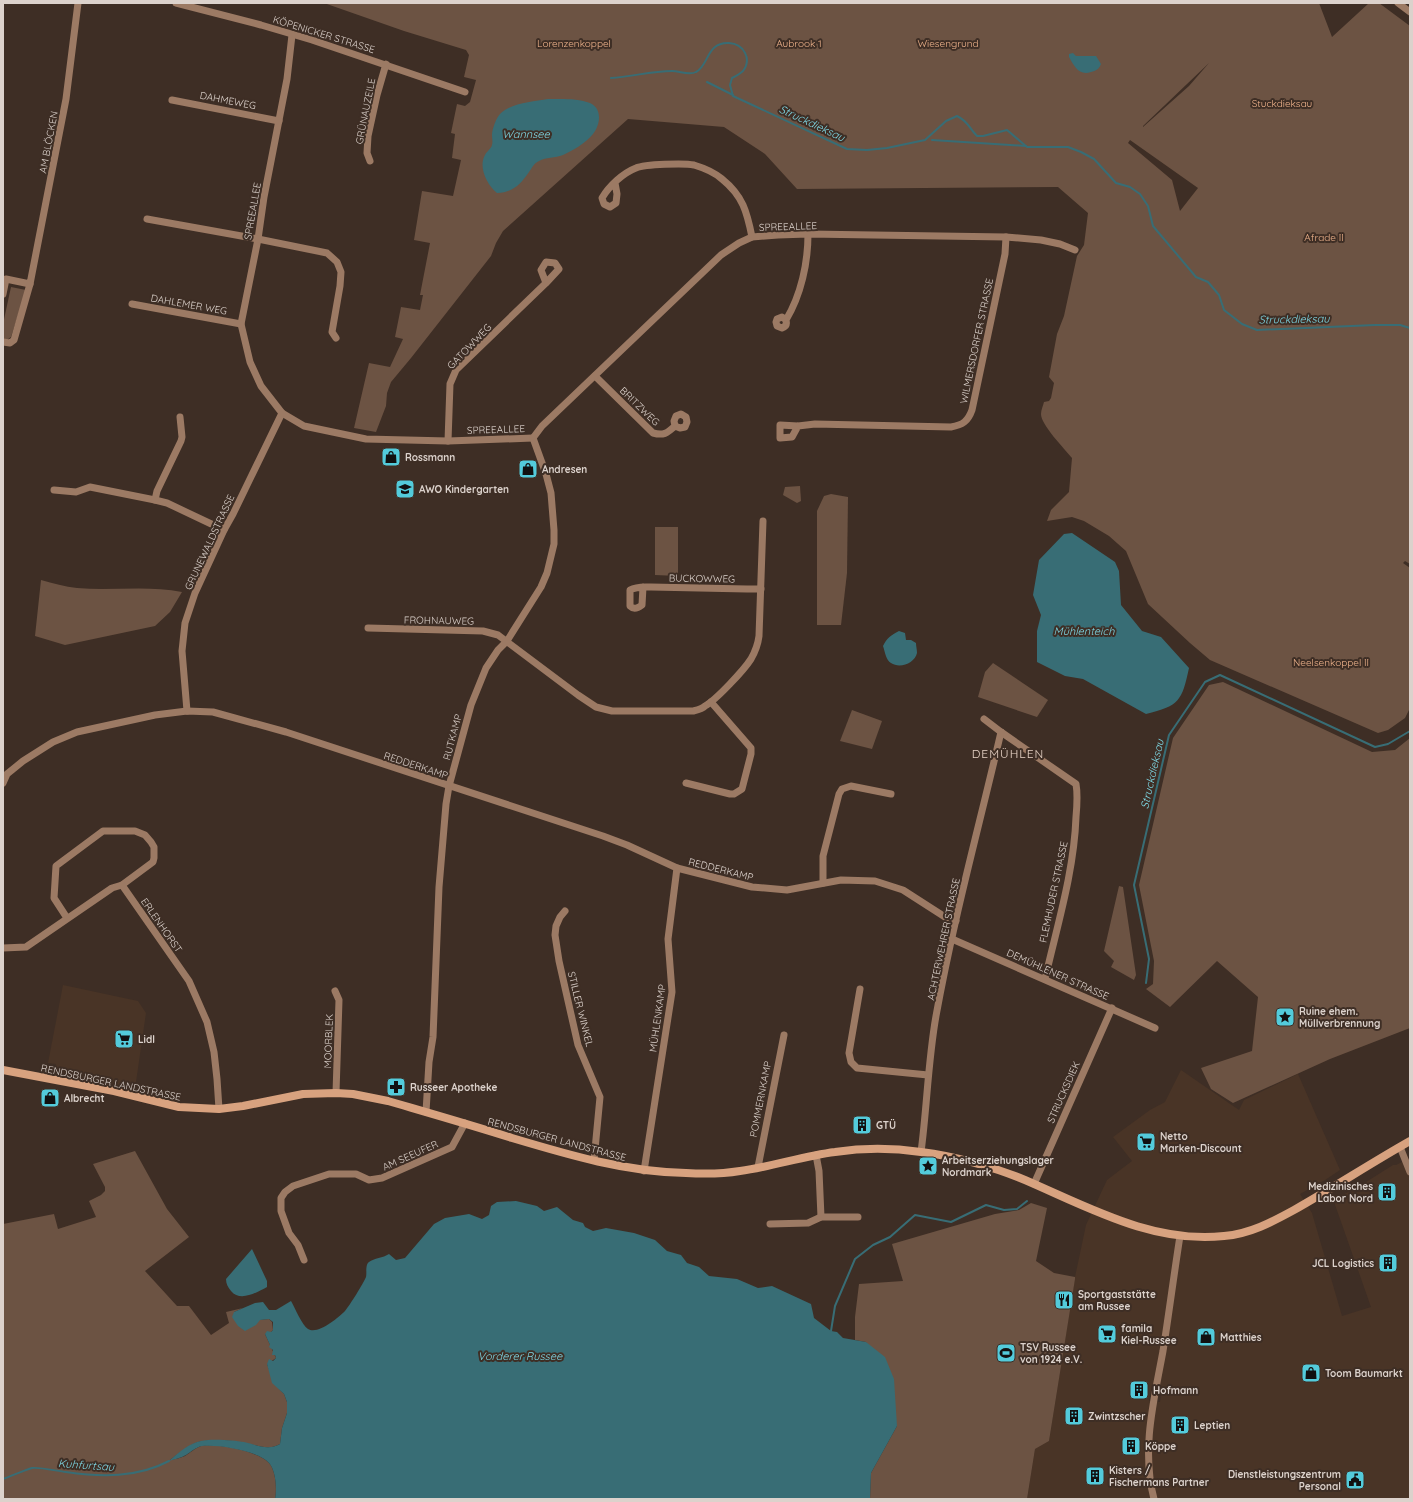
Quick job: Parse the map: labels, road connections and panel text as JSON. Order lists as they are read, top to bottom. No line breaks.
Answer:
{"streets":{"street":["KÖPENICKER STRASSE","DAHMEWEG","GRÜNAUZEILE","AM BLÖCKEN","SPREEALLEE","DAHLEMER WEG","WILMERSDORFER STRASSE","GATOWWEG","BRITZWEG","GRUNEWALDSTRASSE","BUCKOWWEG","FROHNAUWEG","RUTKAMP","REDDERKAMP","FLEMHUDER STRASSE","ERLENHORST","ACHTERWEHRER STRASSE","DEMÜHLENER STRASSE","STILLER WINKEL","MÜHLENKAMP","MOORBLEK","RENDSBURGER LANDSTRASSE","STRUCKSDIEK","POMMERNKAMP","AM SEEUFER"]},"crossings":[["KÖPENICKER STRASSE","GRÜNAUZEILE"],["KÖPENICKER STRASSE","SPREEALLEE"],["DAHMEWEG","SPREEALLEE"],["SPREEALLEE","DAHLEMER WEG"],["SPREEALLEE","WILMERSDORFER STRASSE"],["SPREEALLEE","GATOWWEG"],["SPREEALLEE","BRITZWEG"],["SPREEALLEE","GRUNEWALDSTRASSE"],["SPREEALLEE","RUTKAMP"],["GRUNEWALDSTRASSE","REDDERKAMP"],["FROHNAUWEG","RUTKAMP"],["RUTKAMP","REDDERKAMP"],["RUTKAMP","RENDSBURGER LANDSTRASSE"],["REDDERKAMP","ACHTERWEHRER STRASSE"],["REDDERKAMP","MÜHLENKAMP"],["FLEMHUDER STRASSE","ACHTERWEHRER STRASSE"],["FLEMHUDER STRASSE","DEMÜHLENER STRASSE"],["ERLENHORST","RENDSBURGER LANDSTRASSE"],["ACHTERWEHRER STRASSE","DEMÜHLENER STRASSE"],["ACHTERWEHRER STRASSE","RENDSBURGER LANDSTRASSE"],["DEMÜHLENER STRASSE","STRUCKSDIEK"],["STILLER WINKEL","RENDSBURGER LANDSTRASSE"],["MÜHLENKAMP","RENDSBURGER LANDSTRASSE"],["MOORBLEK","RENDSBURGER LANDSTRASSE"],["RENDSBURGER LANDSTRASSE","STRUCKSDIEK"],["RENDSBURGER LANDSTRASSE","POMMERNKAMP"],["RENDSBURGER LANDSTRASSE","AM SEEUFER"]],"districts":["DEMÜHLEN"],"water":["Struckdieksau","Wannsee","Mühlenteich","Vorderer Russee","Kuhfurtsau"],"parks":["Lorenzenkoppel","Aubrook 1","Wiesengrund","Stuckdieksau","Afrade II","Neelsenkoppel II"],"places":{"shop":["Rossmann","Andresen","Albrecht","Matthies","Toom Baumarkt"],"school or university":["AWO Kindergarten"],"place":["Ruine ehem. Müllverbrennung","Arbeitserziehungslager Nordmark"],"supermarket":["Lidl","Netto Marken-Discount","famila Kiel-Russee"],"pharmacy":["Russeer Apotheke"],"building":["GTÜ","Medizinisches Labor Nord","JCL Logistics","Hofmann","Zwintzscher","Leptien","Köppe","Kisters / Fischermans Partner"],"restaurant":["Sportgaststätte am Russee"],"sports":["TSV Russee von 1924 e.V."],"public building":["Dienstleistungszentrum Personal"]}}
